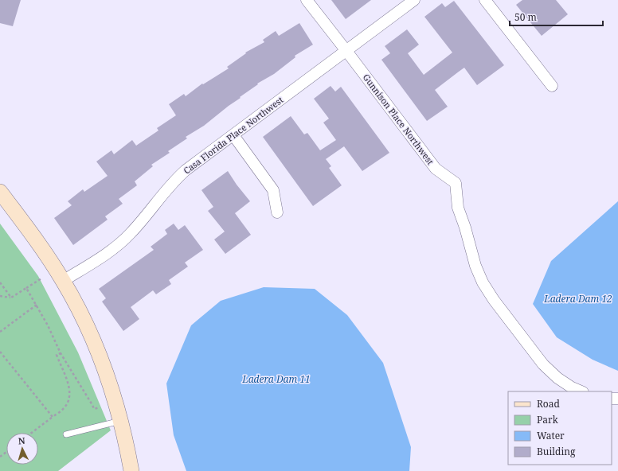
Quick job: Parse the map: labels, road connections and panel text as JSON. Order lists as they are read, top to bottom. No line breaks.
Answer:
{"streets":{"street":["Gunnison Place Northwest","Casa Florida Place Northwest"]},"crossings":[["Gunnison Place Northwest","Casa Florida Place Northwest"]],"water":["Ladera Dam 12","Ladera Dam 11"],"legend":["Road","Park","Water","Building"],"scale_bar":"50 m","north":"top"}
